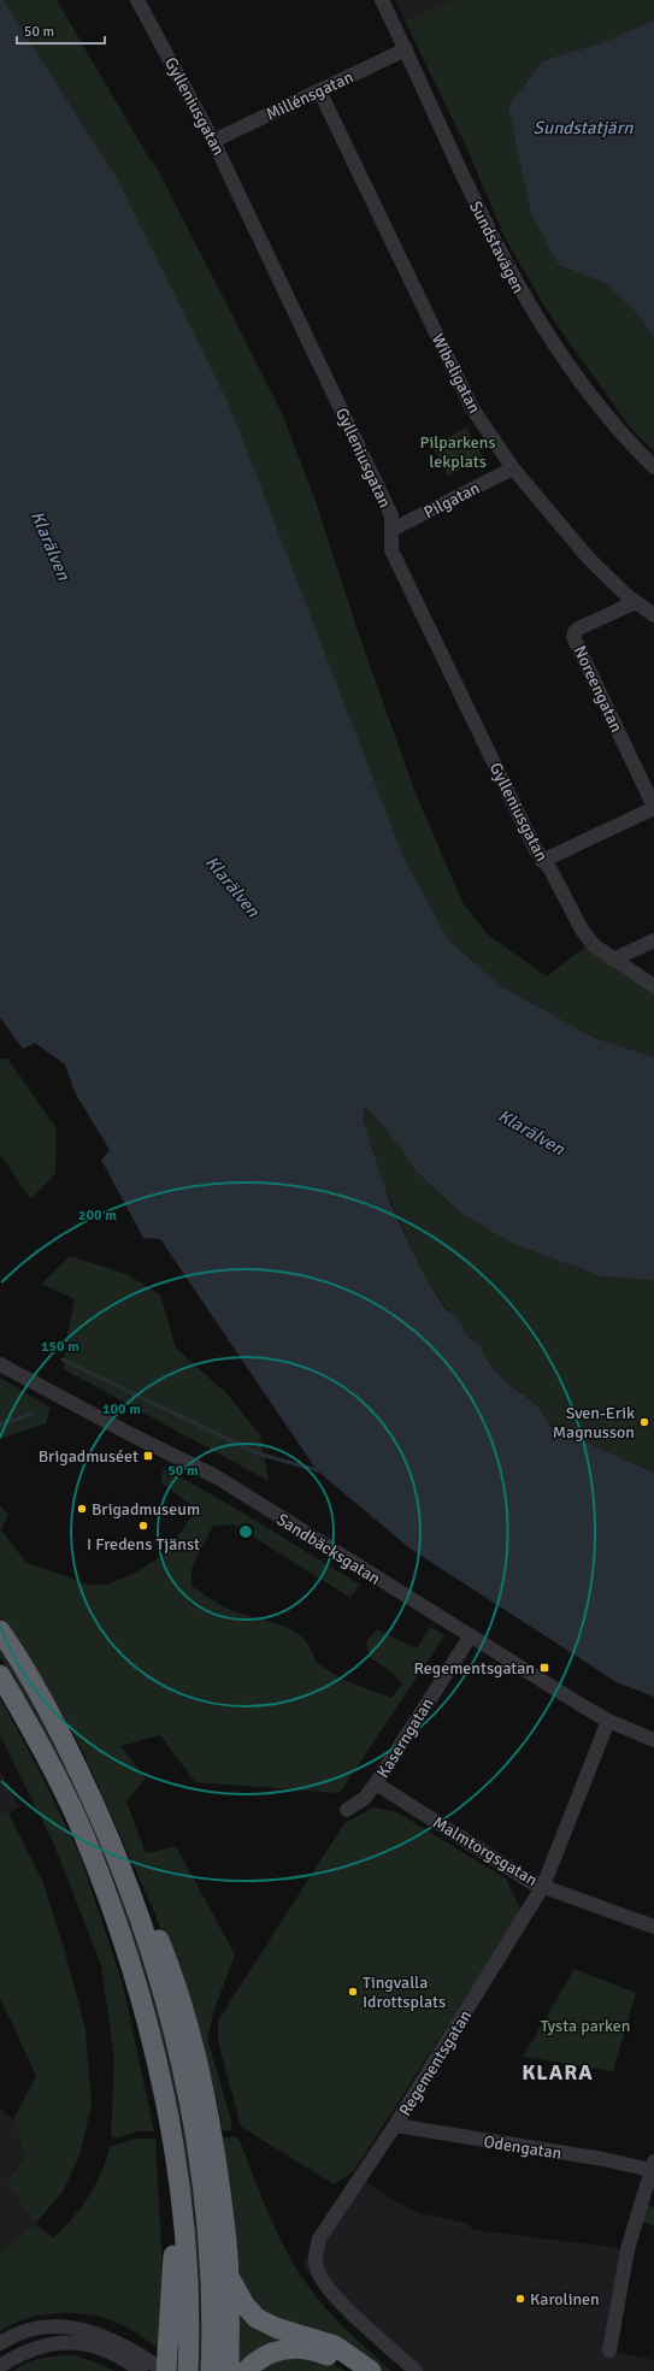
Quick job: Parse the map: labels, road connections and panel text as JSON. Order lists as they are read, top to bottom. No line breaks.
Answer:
{"streets":{"street":["Millénsgatan","Gylleniusgatan","Sundstavägen","Wibeligatan","Pilgatan","Noreengatan","Sandbäcksgatan","Kaserngatan","Malmtorgsgatan","Regementsgatan","Odengatan"]},"crossings":[["Millénsgatan","Gylleniusgatan"],["Millénsgatan","Sundstavägen"],["Millénsgatan","Wibeligatan"],["Gylleniusgatan","Pilgatan"],["Wibeligatan","Pilgatan"],["Wibeligatan","Noreengatan"],["Sandbäcksgatan","Kaserngatan"],["Sandbäcksgatan","Regementsgatan"],["Kaserngatan","Malmtorgsgatan"],["Malmtorgsgatan","Regementsgatan"],["Regementsgatan","Odengatan"]],"districts":["KLARA"],"water":["Sundstatjärn","Klarälven"],"parks":["Pilparkens lekplats","Tysta parken"],"places":{"other":["Sven-Erik Magnusson","Brigadmuseum","I Fredens Tjänst","Tingvalla Idrottsplats","Karolinen"],"transit":["Brigadmuséet","Regementsgatan"]},"scale_bar":"50 m","rings":["200 m","150 m","100 m","50 m"]}
